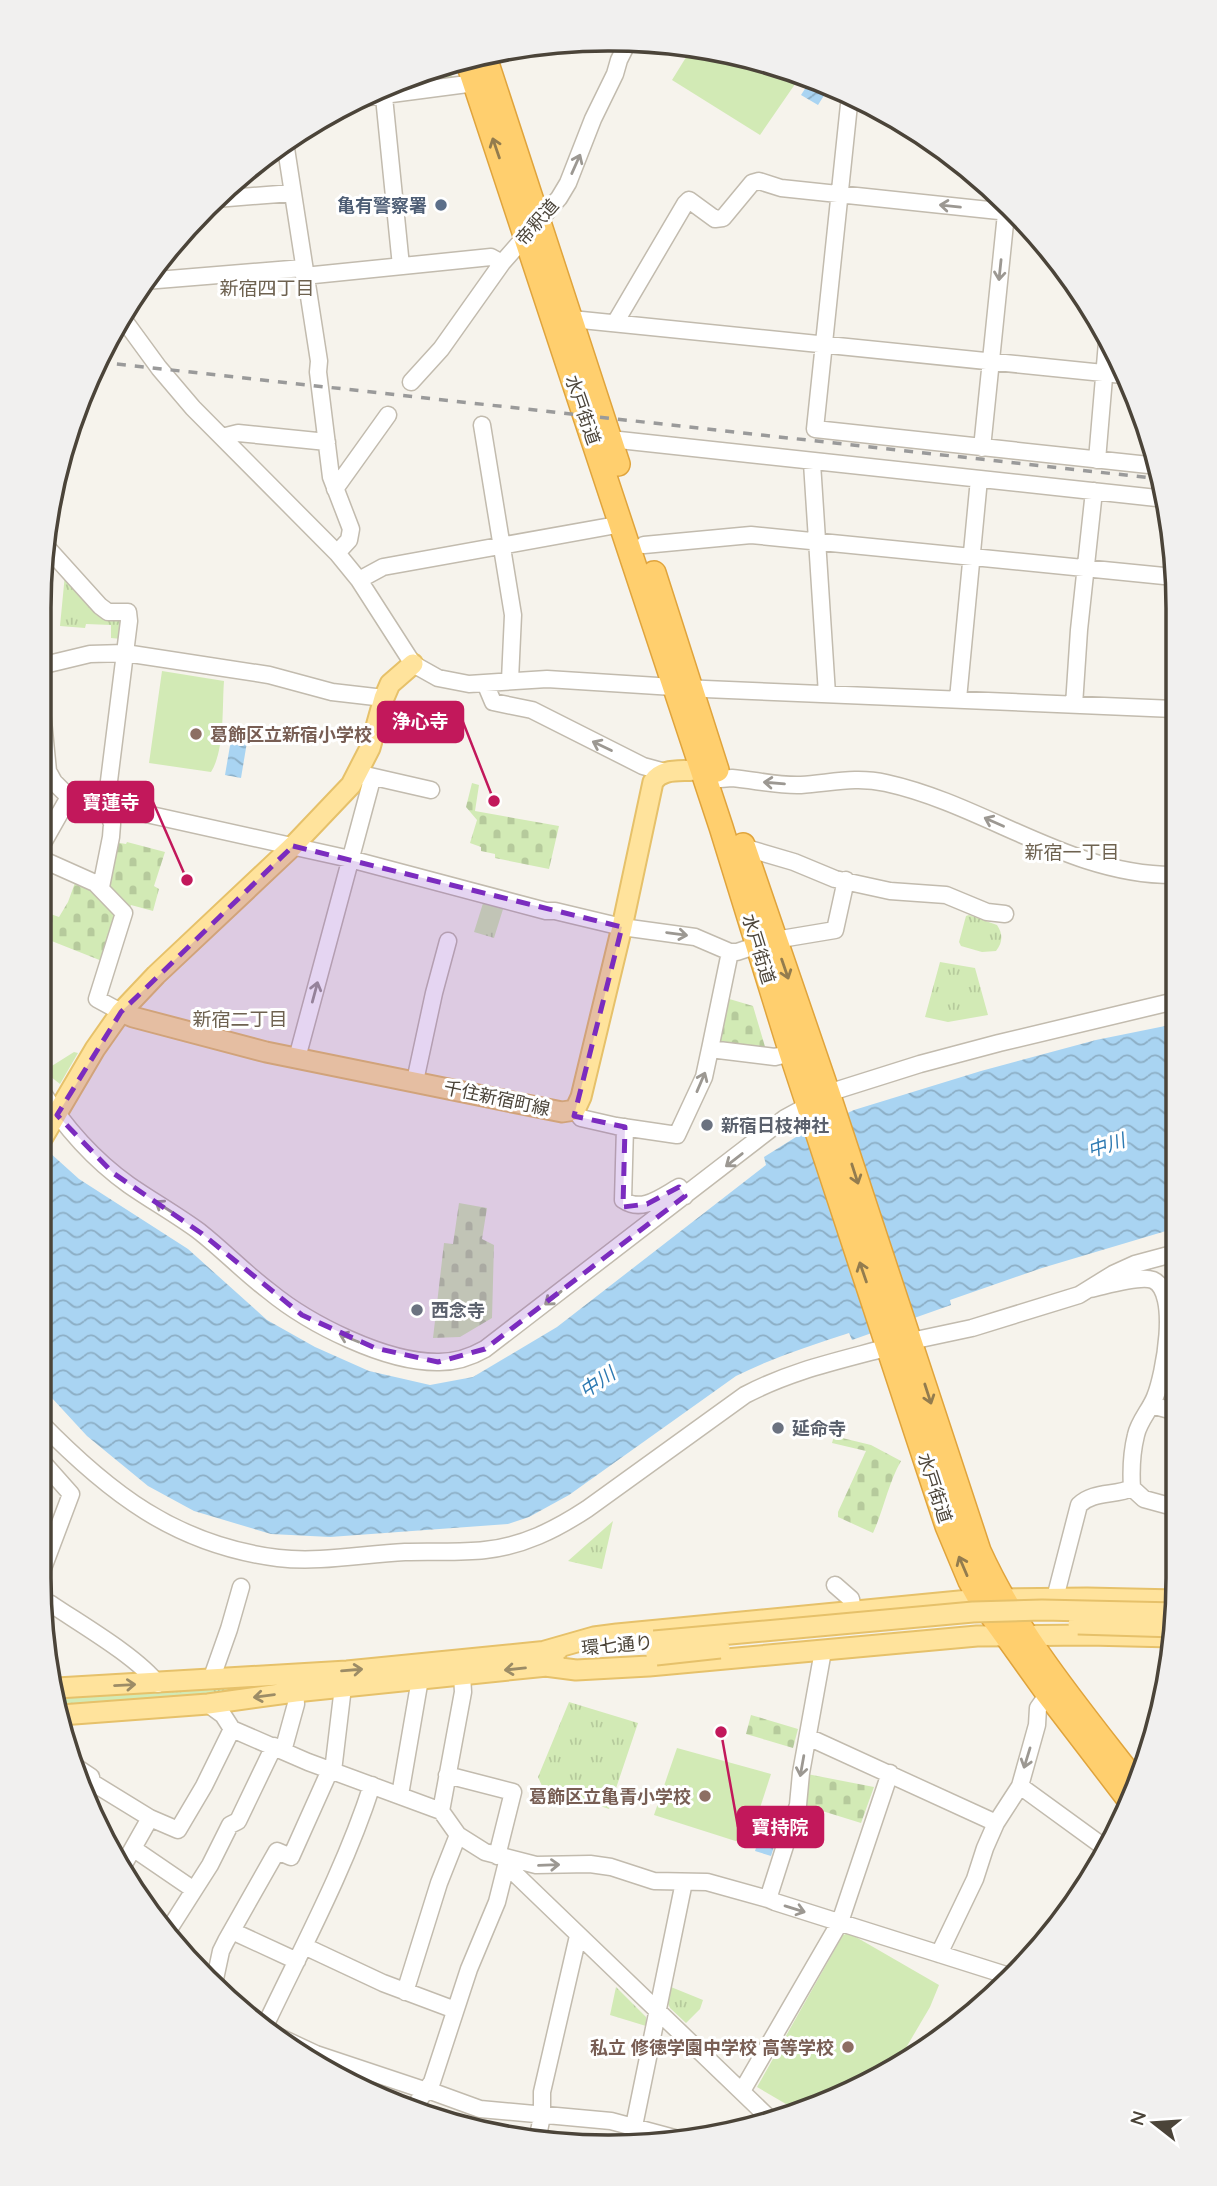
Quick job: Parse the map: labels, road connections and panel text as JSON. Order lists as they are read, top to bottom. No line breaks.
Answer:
{"streets":{"highway":["水戸街道"],"main road":["千住新宿町線","環七通り"],"street":["帝釈道"]},"crossings":[["帝釈道","水戸街道"]],"one_way":["帝釈道"],"districts":["新宿四丁目","新宿一丁目","新宿二丁目"],"water":["中川"],"places":["亀有警察署","葛飾区立新宿小学校","浄心寺","寶蓮寺","新宿日枝神社","西念寺","延命寺","寶持院","葛飾区立亀青小学校","私立 修徳学園中学校 高等学校"],"north":"left"}
